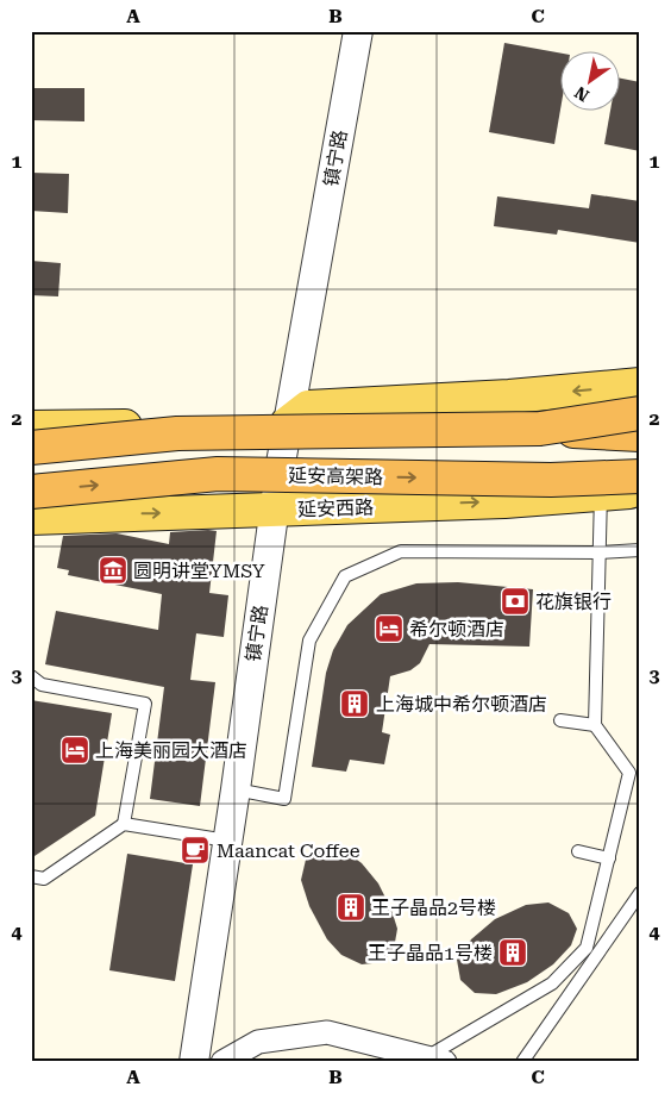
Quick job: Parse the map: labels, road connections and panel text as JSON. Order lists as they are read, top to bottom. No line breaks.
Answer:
{"streets":{"highway":["延安高架路"],"main road":["延安西路"],"street":["镇宁路"]},"crossings":[["镇宁路","延安西路"]],"places":{"museum":["圆明讲堂YMSY"],"bank":["花旗银行"],"hotel":["希尔顿酒店","上海美丽园大酒店"],"building":["上海城中希尔顿酒店","王子晶品2号楼","王子晶品1号楼"],"cafe":["Maancat Coffee"]},"north":"bottom left","grid":{"columns":["A","B","C"],"rows":["1","2","3","4"]}}
